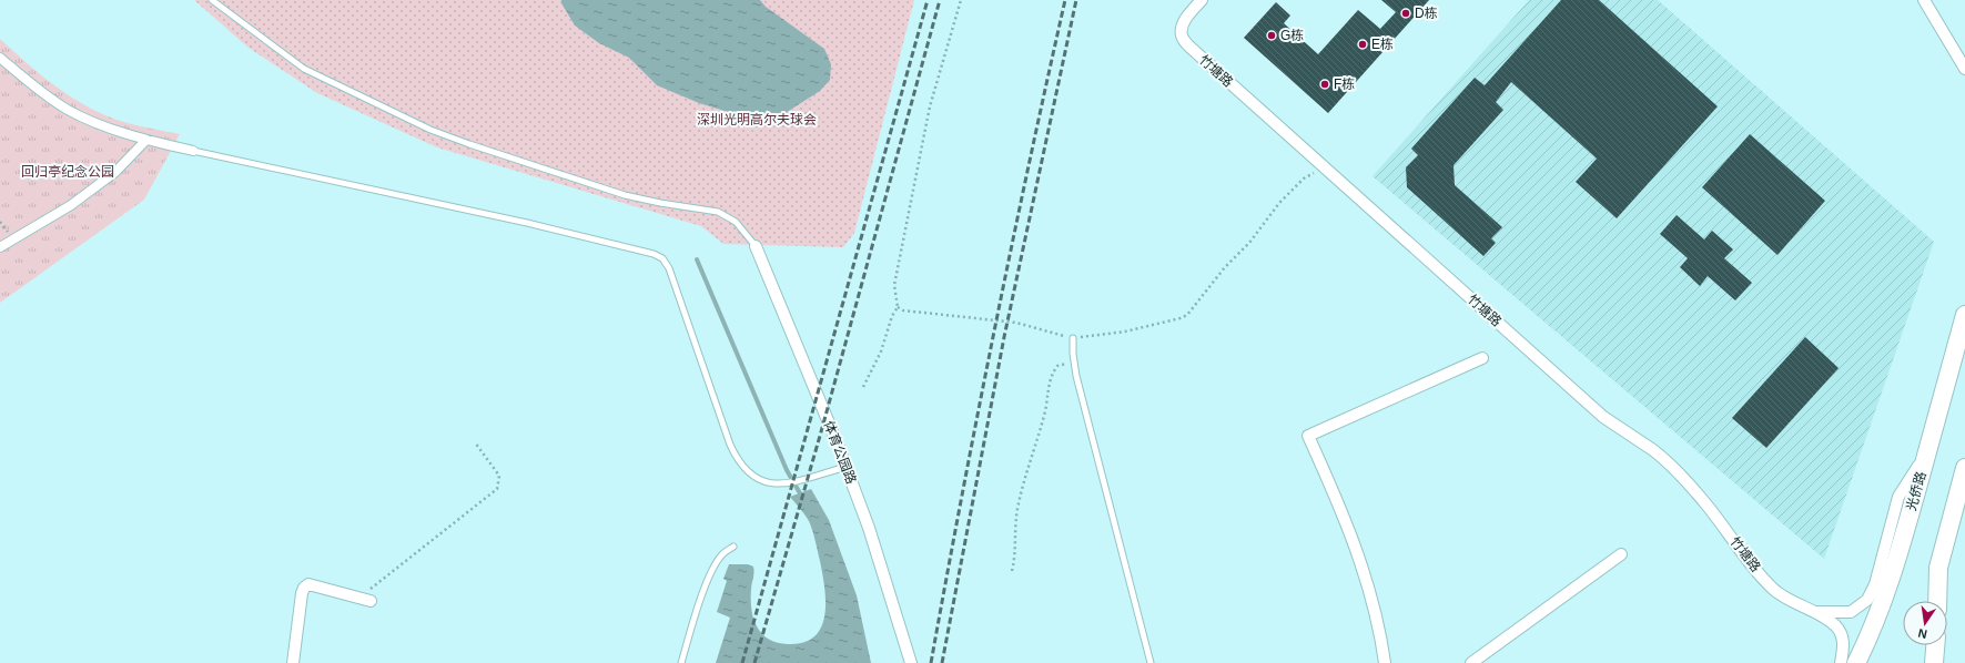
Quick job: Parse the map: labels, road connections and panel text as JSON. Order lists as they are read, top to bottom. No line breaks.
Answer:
{"streets":{"main road":["光侨路"],"street":["竹塘路","体育公园路"]},"crossings":[["竹塘路","光侨路"]],"parks":["深圳光明高尔夫球会","回归亭纪念公园"],"places":["D栋","G栋","E栋","F栋"],"north":"bottom"}
